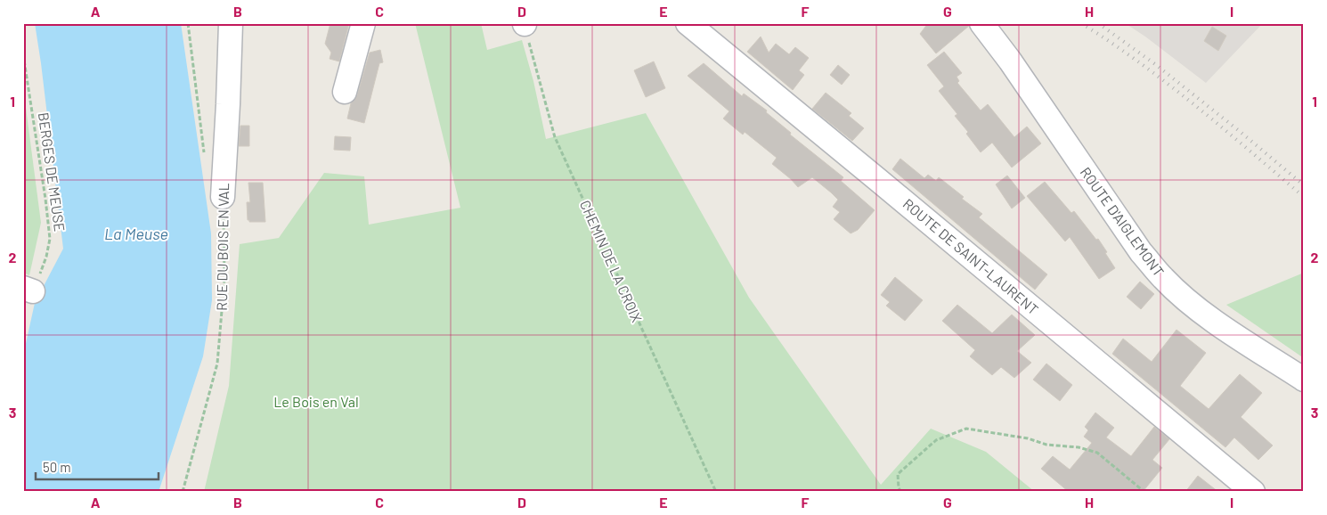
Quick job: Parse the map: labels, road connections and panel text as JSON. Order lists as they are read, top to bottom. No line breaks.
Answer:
{"streets":{"street":["ROUTE D'AIGLEMONT","RUE DU BOIS EN VAL","ROUTE DE SAINT-LAURENT"],"path":["BERGES DE MEUSE","CHEMIN DE LA CROIX"]},"water":["La Meuse"],"parks":["Le Bois en Val"],"scale_bar":"50 m","grid":{"columns":["A","B","C","D","E","F","G","H","I"],"rows":["1","2","3"]}}
